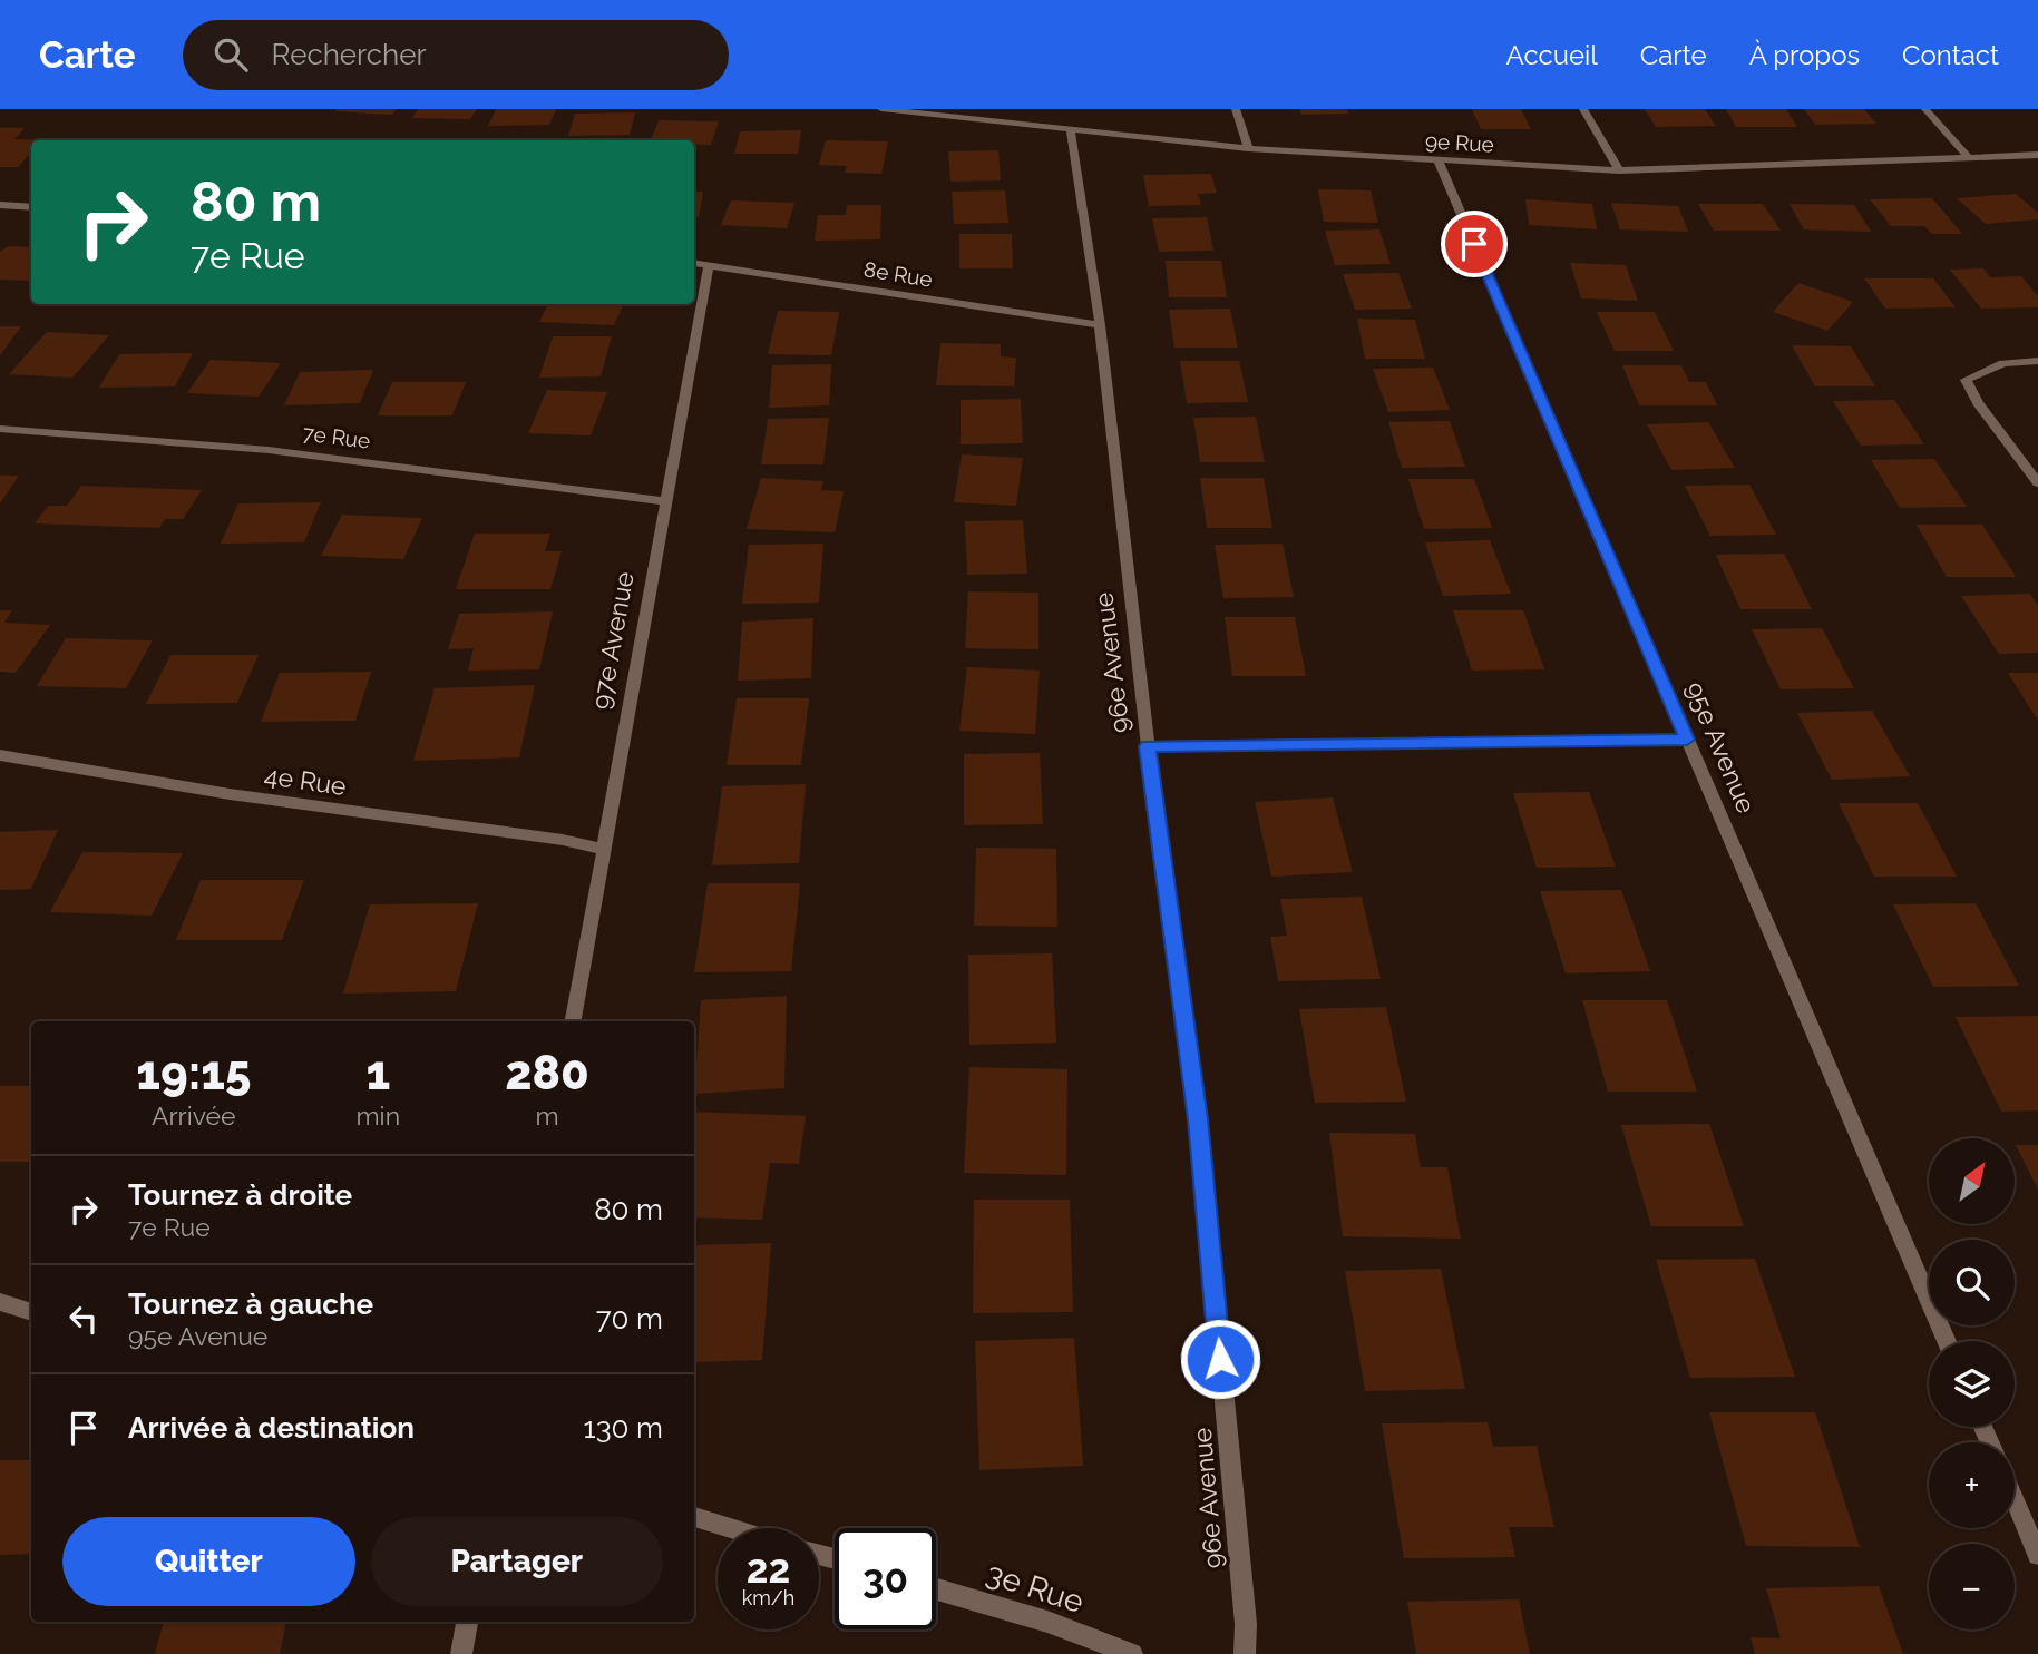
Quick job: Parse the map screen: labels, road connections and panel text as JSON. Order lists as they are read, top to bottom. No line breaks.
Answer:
{"streets":{"street":["9e Rue","8e Rue","7e Rue","97e Avenue","96e Avenue","95e Avenue","4e Rue","3e Rue"]},"crossings":[["9e Rue","96e Avenue"],["9e Rue","95e Avenue"],["8e Rue","97e Avenue"],["8e Rue","96e Avenue"],["7e Rue","97e Avenue"],["97e Avenue","4e Rue"]],"north":"top right","page":{"header":"Carte","search":"Rechercher","nav":["Accueil","Carte","À propos","Contact"],"turn":["80 m","7e Rue"],"eta":["19:15","Arrivée","1","min","280","m"],"map_buttons":["+","−"],"list":[{"name":"Tournez à droite","note":"7e Rue","value":"80 m"},{"name":"Tournez à gauche","note":"95e Avenue","value":"70 m"},{"name":"Arrivée à destination","value":"130 m"}],"buttons":["Quitter","Partager"],"speed":"22 km/h","limit":"30"}}
